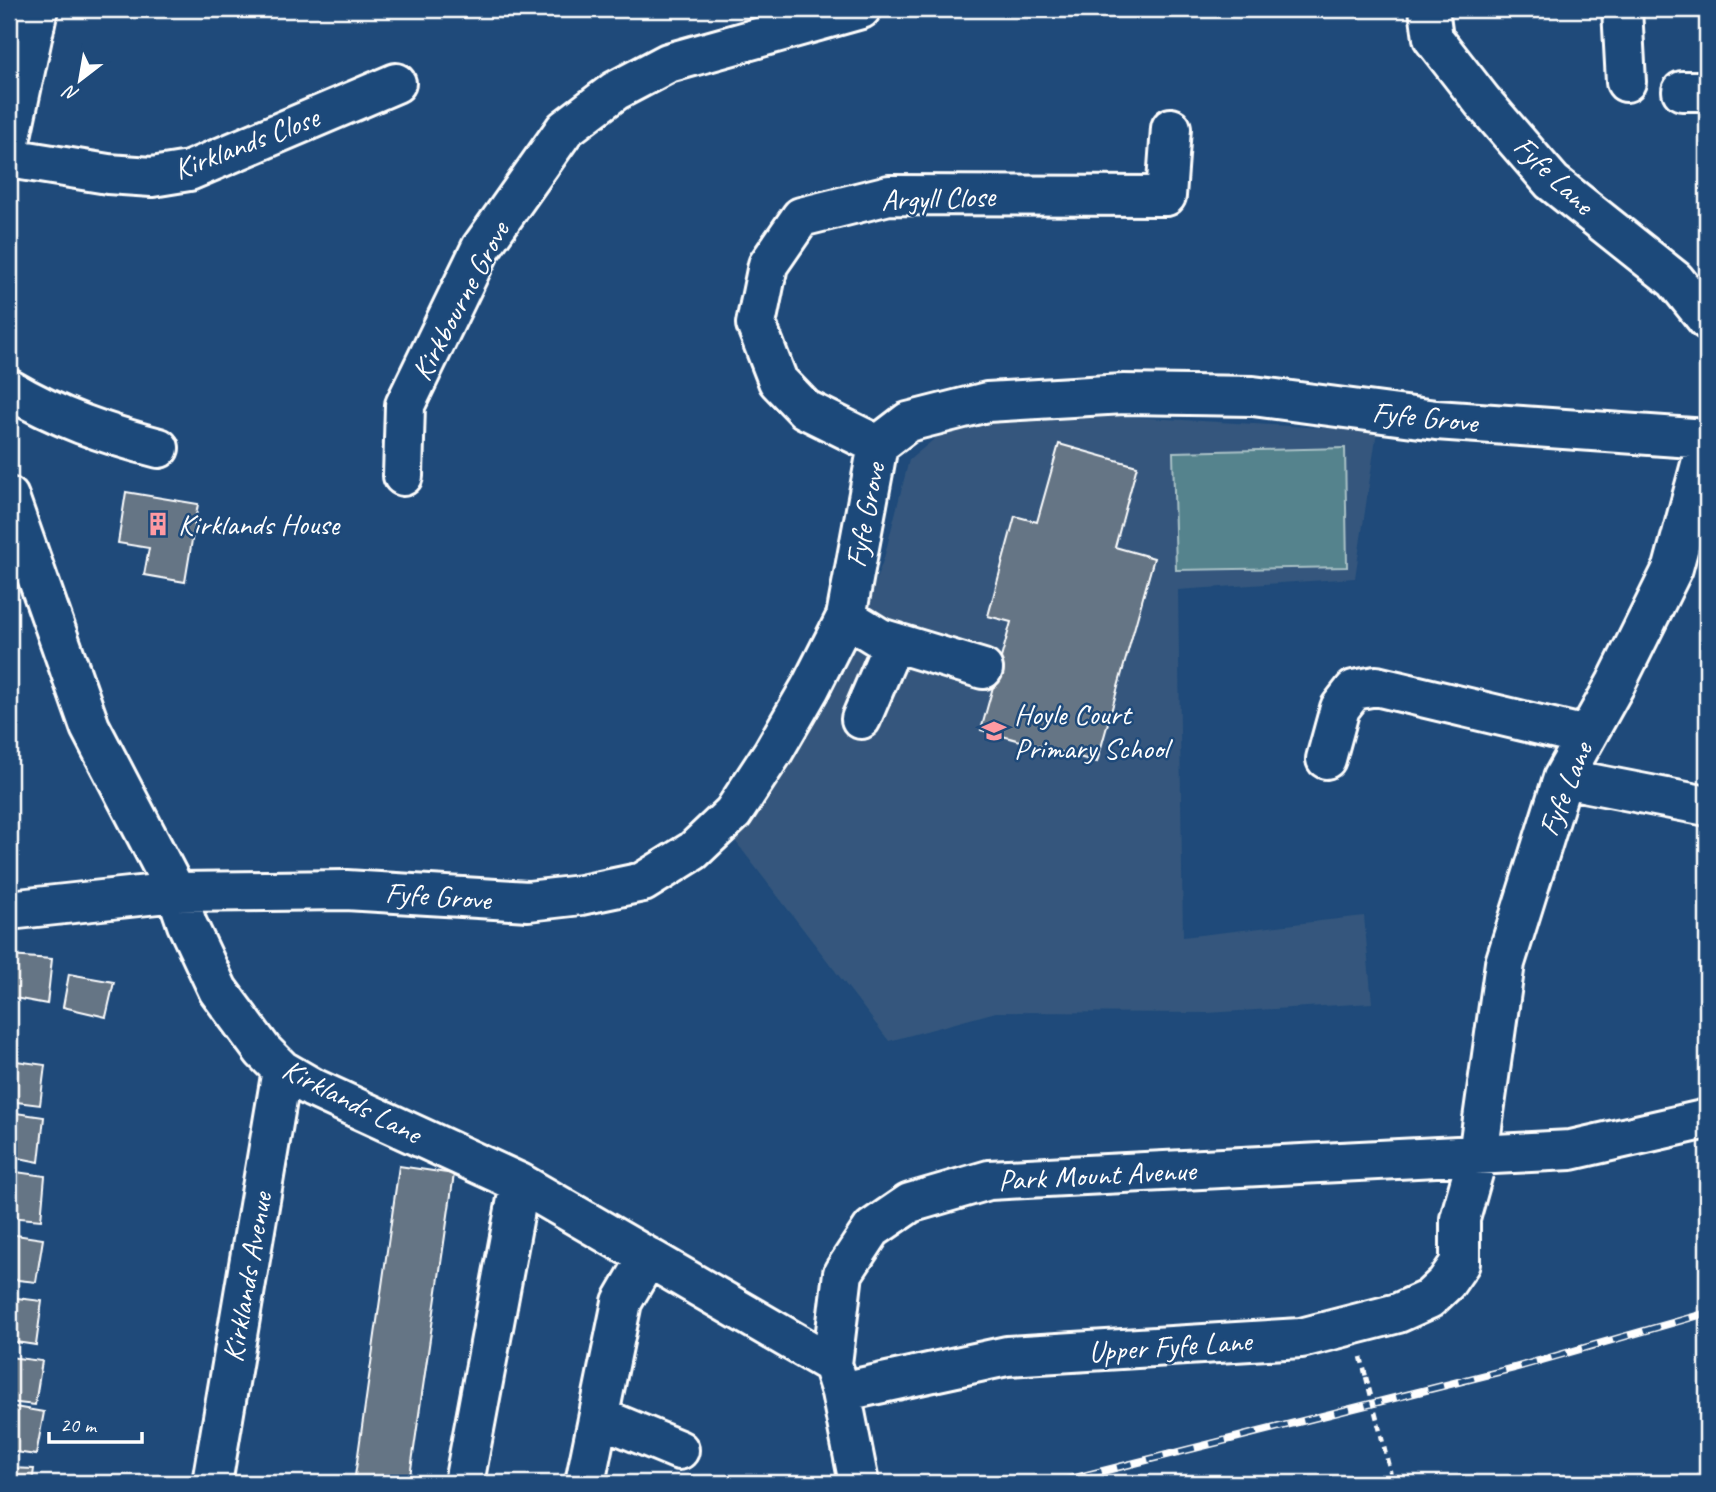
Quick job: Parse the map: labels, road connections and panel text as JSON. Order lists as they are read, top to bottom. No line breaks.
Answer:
{"streets":{"street":["Kirklands Close","Fyfe Lane","Argyll Close","Kirkbourne Grove","Fyfe Grove","Kirklands Lane","Park Mount Avenue","Kirklands Avenue","Upper Fyfe Lane"]},"crossings":[["Fyfe Lane","Fyfe Grove"],["Fyfe Lane","Park Mount Avenue"],["Fyfe Lane","Upper Fyfe Lane"],["Argyll Close","Fyfe Grove"],["Fyfe Grove","Kirklands Lane"],["Kirklands Lane","Park Mount Avenue"],["Kirklands Lane","Kirklands Avenue"],["Kirklands Lane","Upper Fyfe Lane"],["Park Mount Avenue","Upper Fyfe Lane"]],"places":{"building":["Kirklands House"],"school or university":["Hoyle Court Primary School"]},"scale_bar":"20 m","north":"bottom left"}
